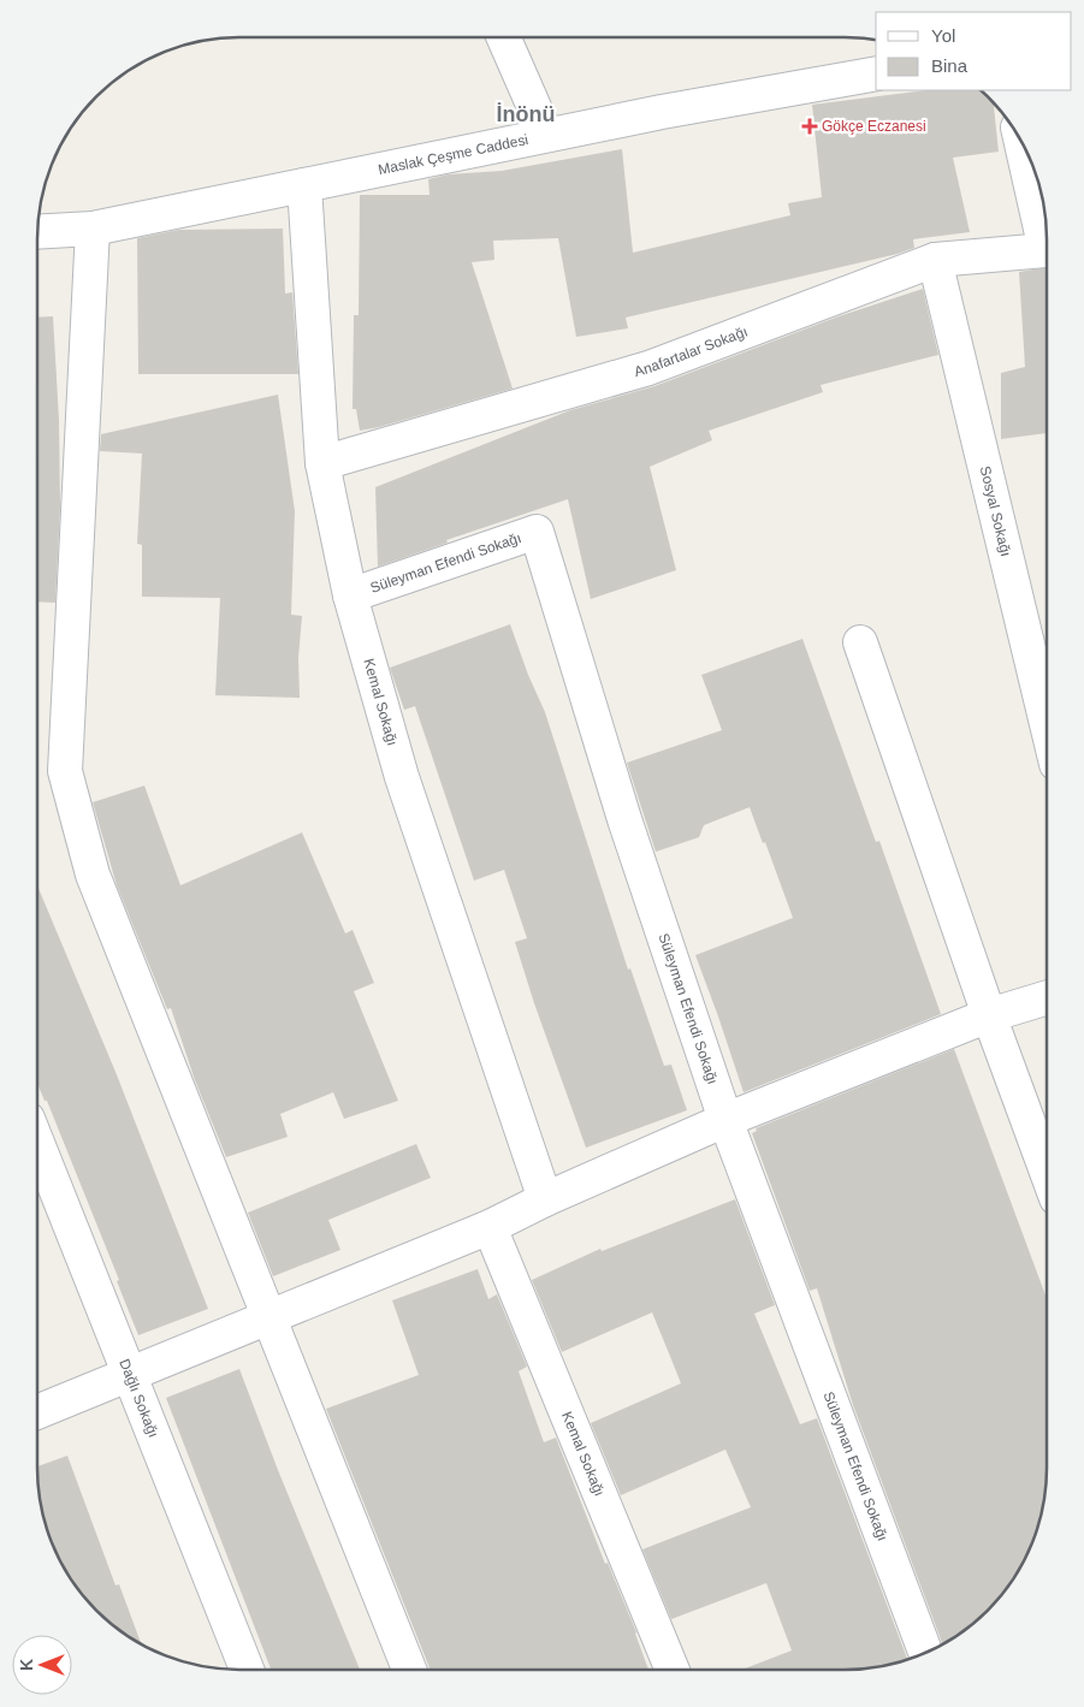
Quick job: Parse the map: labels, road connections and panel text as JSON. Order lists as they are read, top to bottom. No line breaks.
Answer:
{"streets":{"street":["Maslak Çeşme Caddesi","Anafartalar Sokağı","Sosyal Sokağı","Süleyman Efendi Sokağı","Kemal Sokağı","Dağlı Sokağı"]},"crossings":[["Maslak Çeşme Caddesi","Kemal Sokağı"],["Anafartalar Sokağı","Sosyal Sokağı"],["Anafartalar Sokağı","Kemal Sokağı"],["Süleyman Efendi Sokağı","Kemal Sokağı"]],"districts":["İnönü"],"places":{"health":["Gökçe Eczanesi"]},"legend":["Yol","Bina"],"north":"left"}
